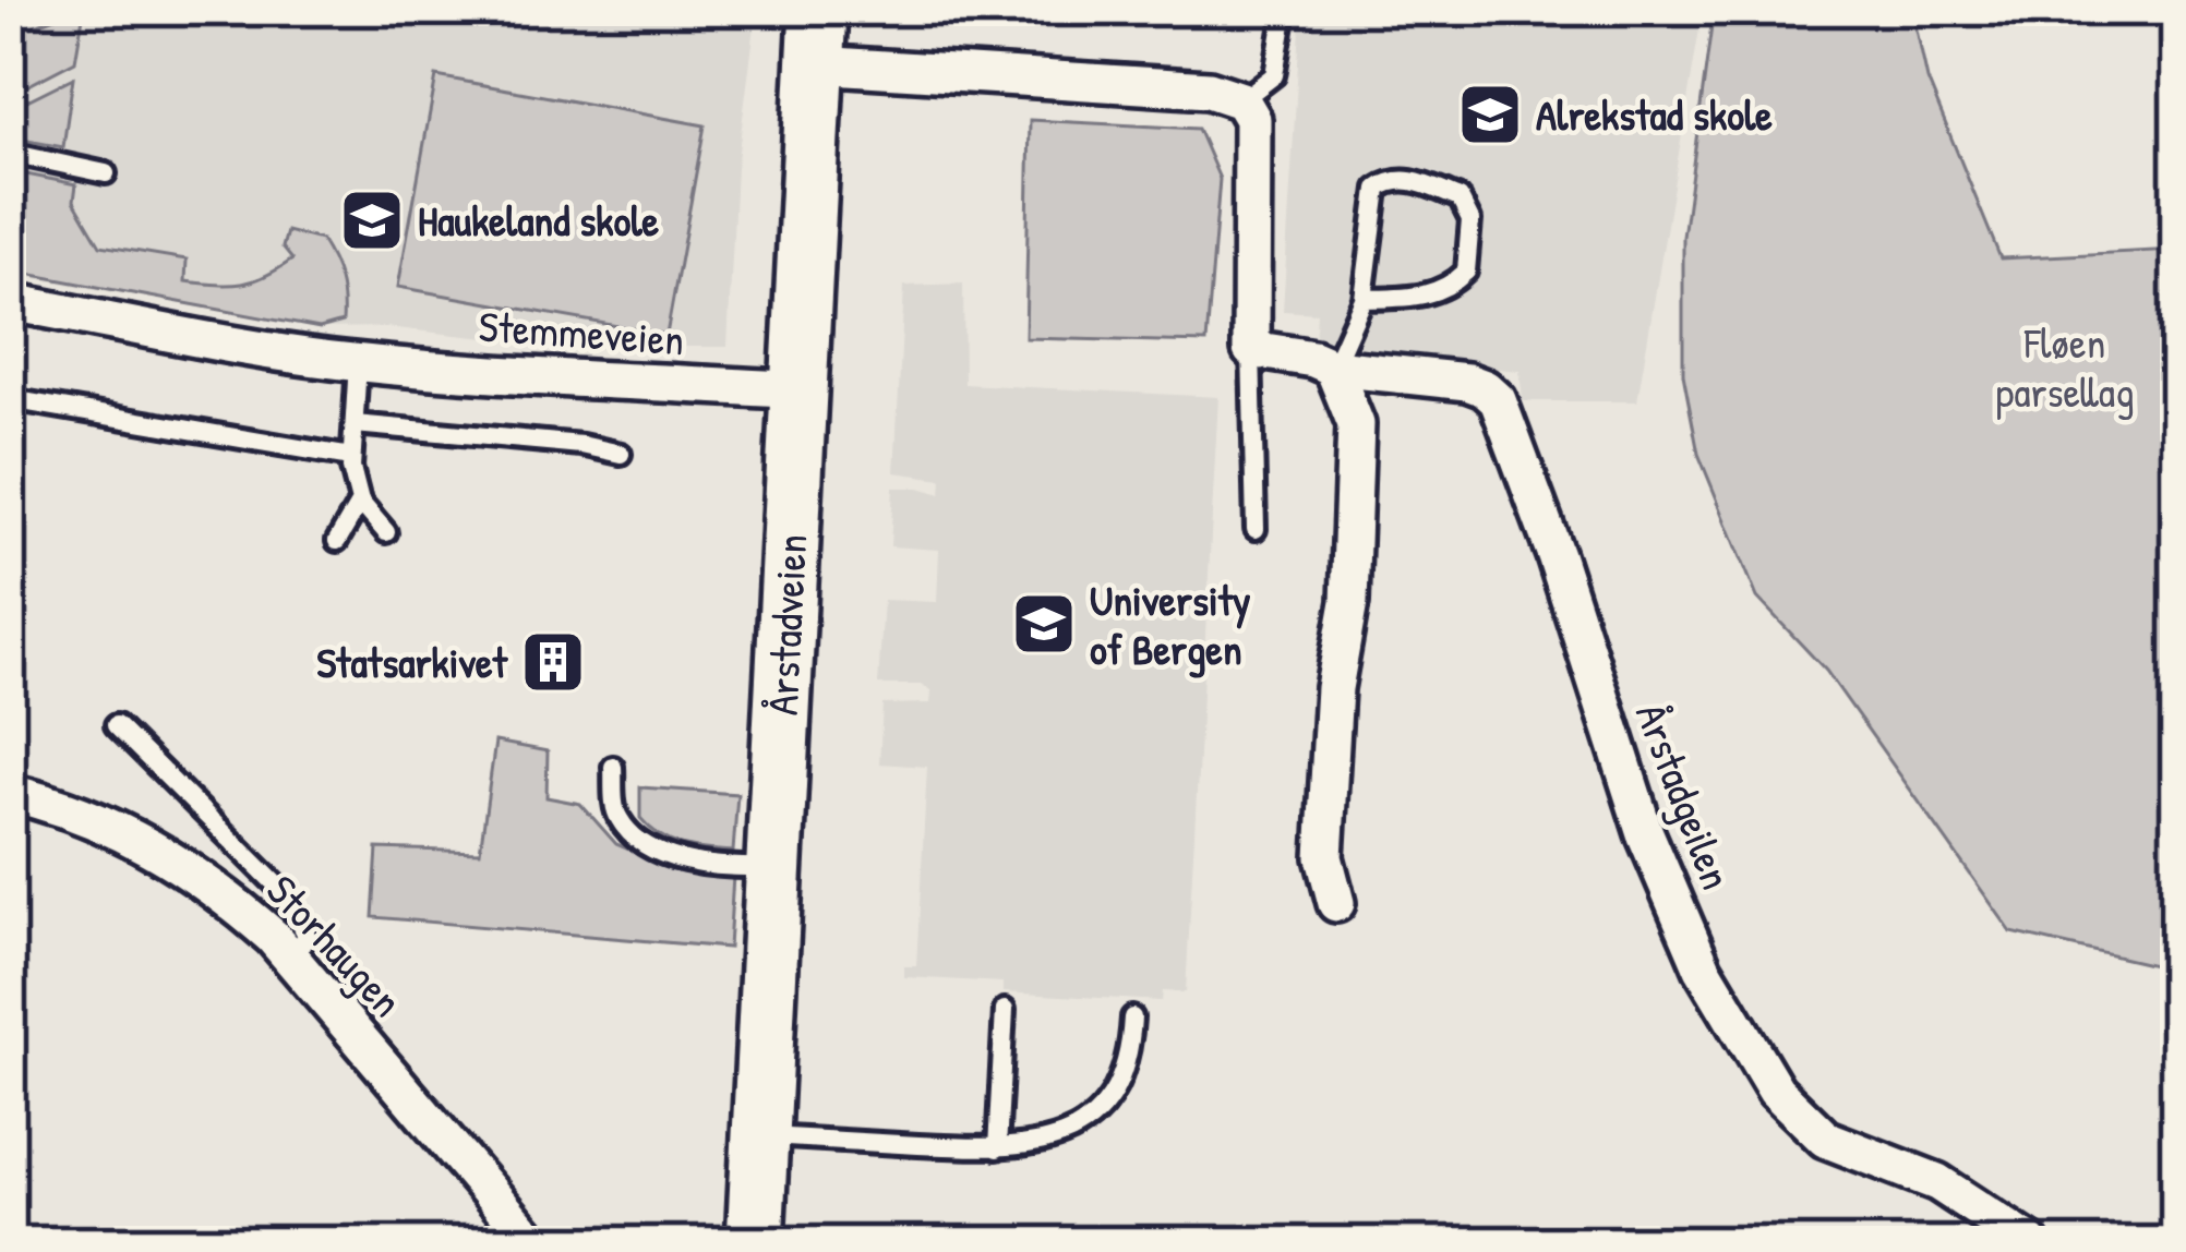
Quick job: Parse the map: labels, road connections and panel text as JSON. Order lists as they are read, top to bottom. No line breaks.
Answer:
{"streets":{"main road":["Årstadveien"],"street":["Stemmeveien","Årstadgeilen","Storhaugen"]},"crossings":[["Stemmeveien","Årstadveien"]],"parks":["Fløen parsellag"],"places":{"school or university":["Alrekstad skole","Haukeland skole","University of Bergen"],"building":["Statsarkivet"]}}
